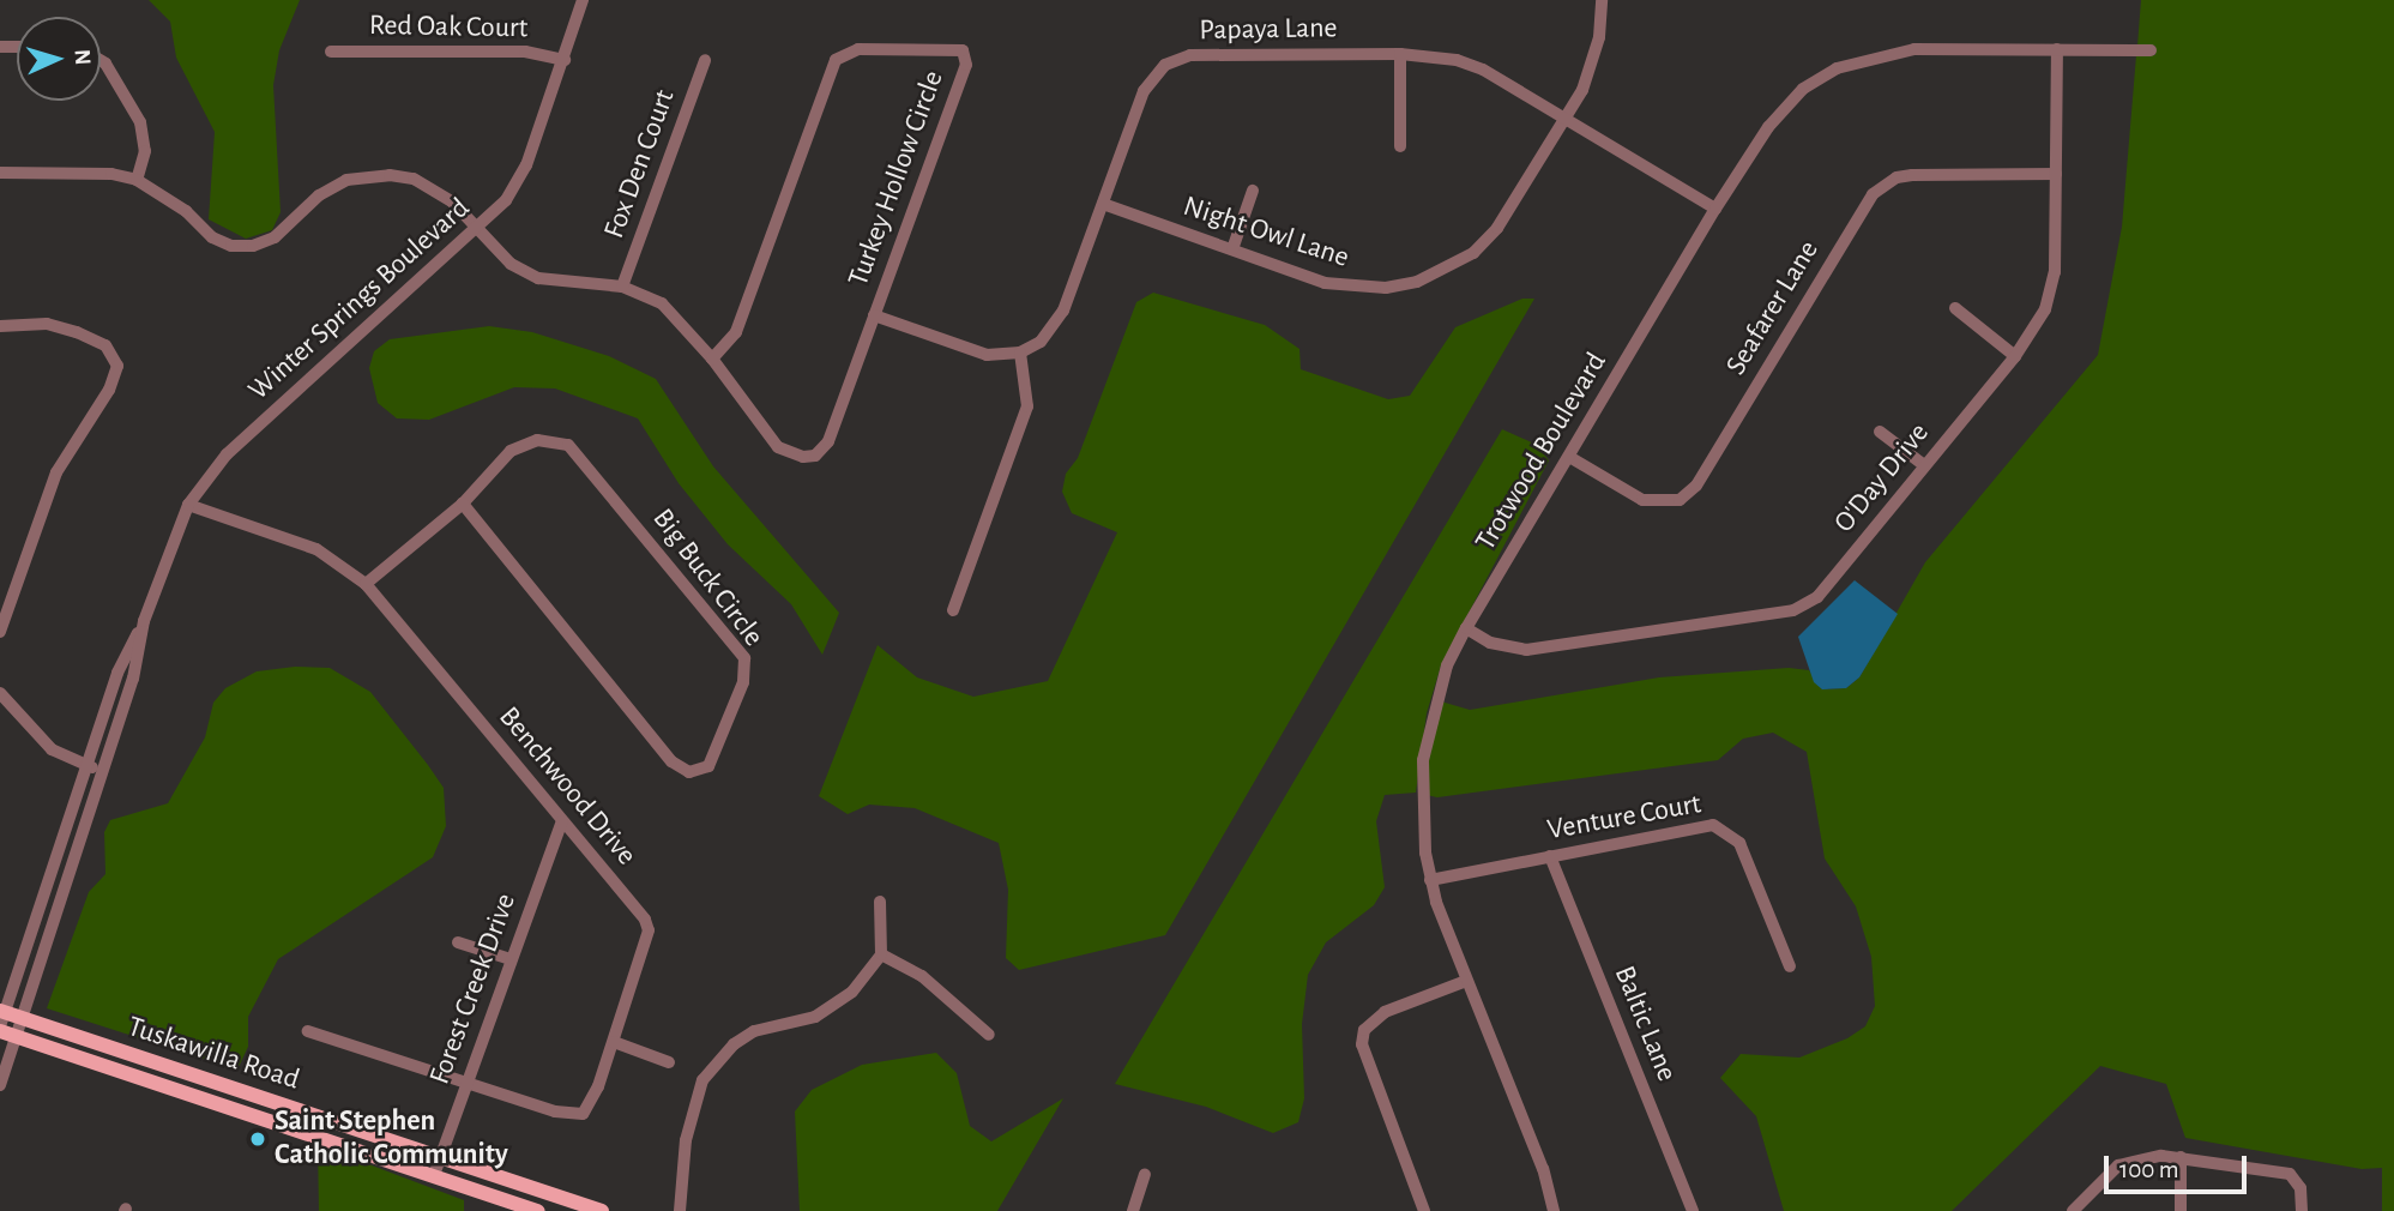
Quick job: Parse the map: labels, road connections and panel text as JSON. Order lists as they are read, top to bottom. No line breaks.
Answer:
{"streets":{"main road":["Tuskawilla Road"],"street":["Red Oak Court","Papaya Lane","Fox Den Court","Turkey Hollow Circle","Night Owl Lane","Winter Springs Boulevard","Seafarer Lane","Trotwood Boulevard","O'Day Drive","Big Buck Circle","Benchwood Drive","Venture Court","Forest Creek Drive","Baltic Lane"]},"crossings":[["Red Oak Court","Winter Springs Boulevard"],["Papaya Lane","Night Owl Lane"],["Papaya Lane","Trotwood Boulevard"],["Winter Springs Boulevard","Benchwood Drive"],["Winter Springs Boulevard","Tuskawilla Road"],["Seafarer Lane","Trotwood Boulevard"],["Seafarer Lane","O'Day Drive"],["Trotwood Boulevard","O'Day Drive"],["Trotwood Boulevard","Venture Court"],["Big Buck Circle","Benchwood Drive"],["Benchwood Drive","Forest Creek Drive"],["Venture Court","Baltic Lane"],["Forest Creek Drive","Tuskawilla Road"]],"places":["Saint Stephen Catholic Community"],"scale_bar":"100 m","north":"right"}
